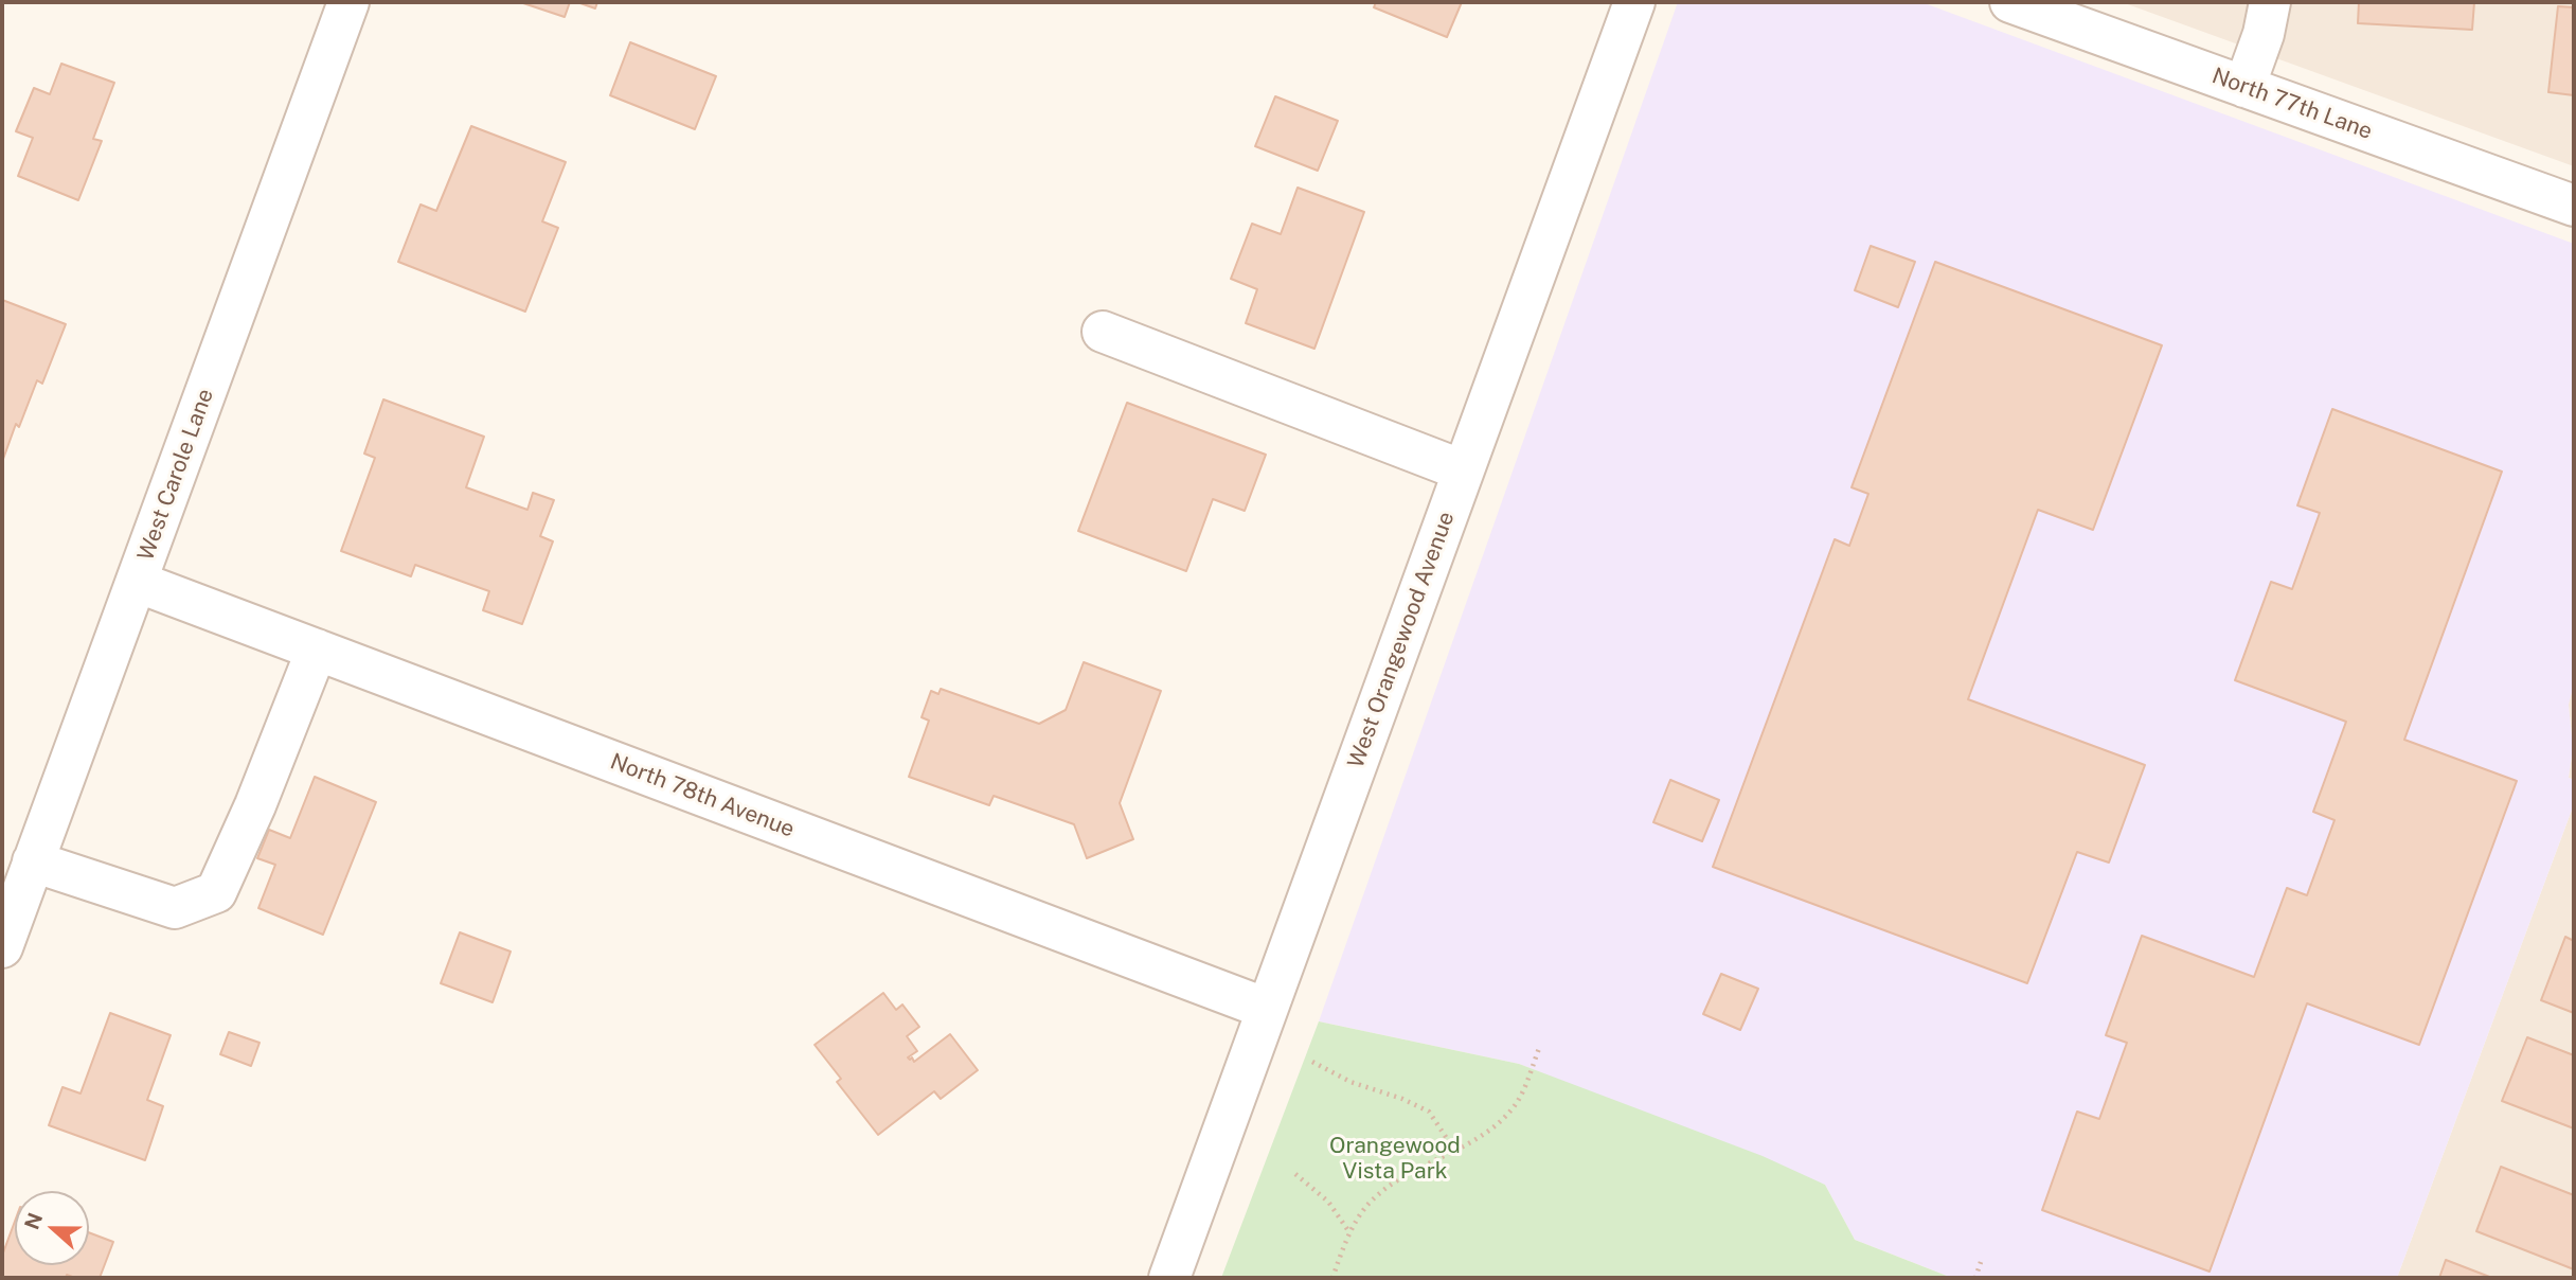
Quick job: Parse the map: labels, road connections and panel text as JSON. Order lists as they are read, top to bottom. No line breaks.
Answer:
{"streets":{"street":["North 77th Lane","West Carole Lane","West Orangewood Avenue","North 78th Avenue"]},"crossings":[["West Carole Lane","North 78th Avenue"],["West Orangewood Avenue","North 78th Avenue"]],"parks":["Orangewood Vista Park"],"north":"left"}
